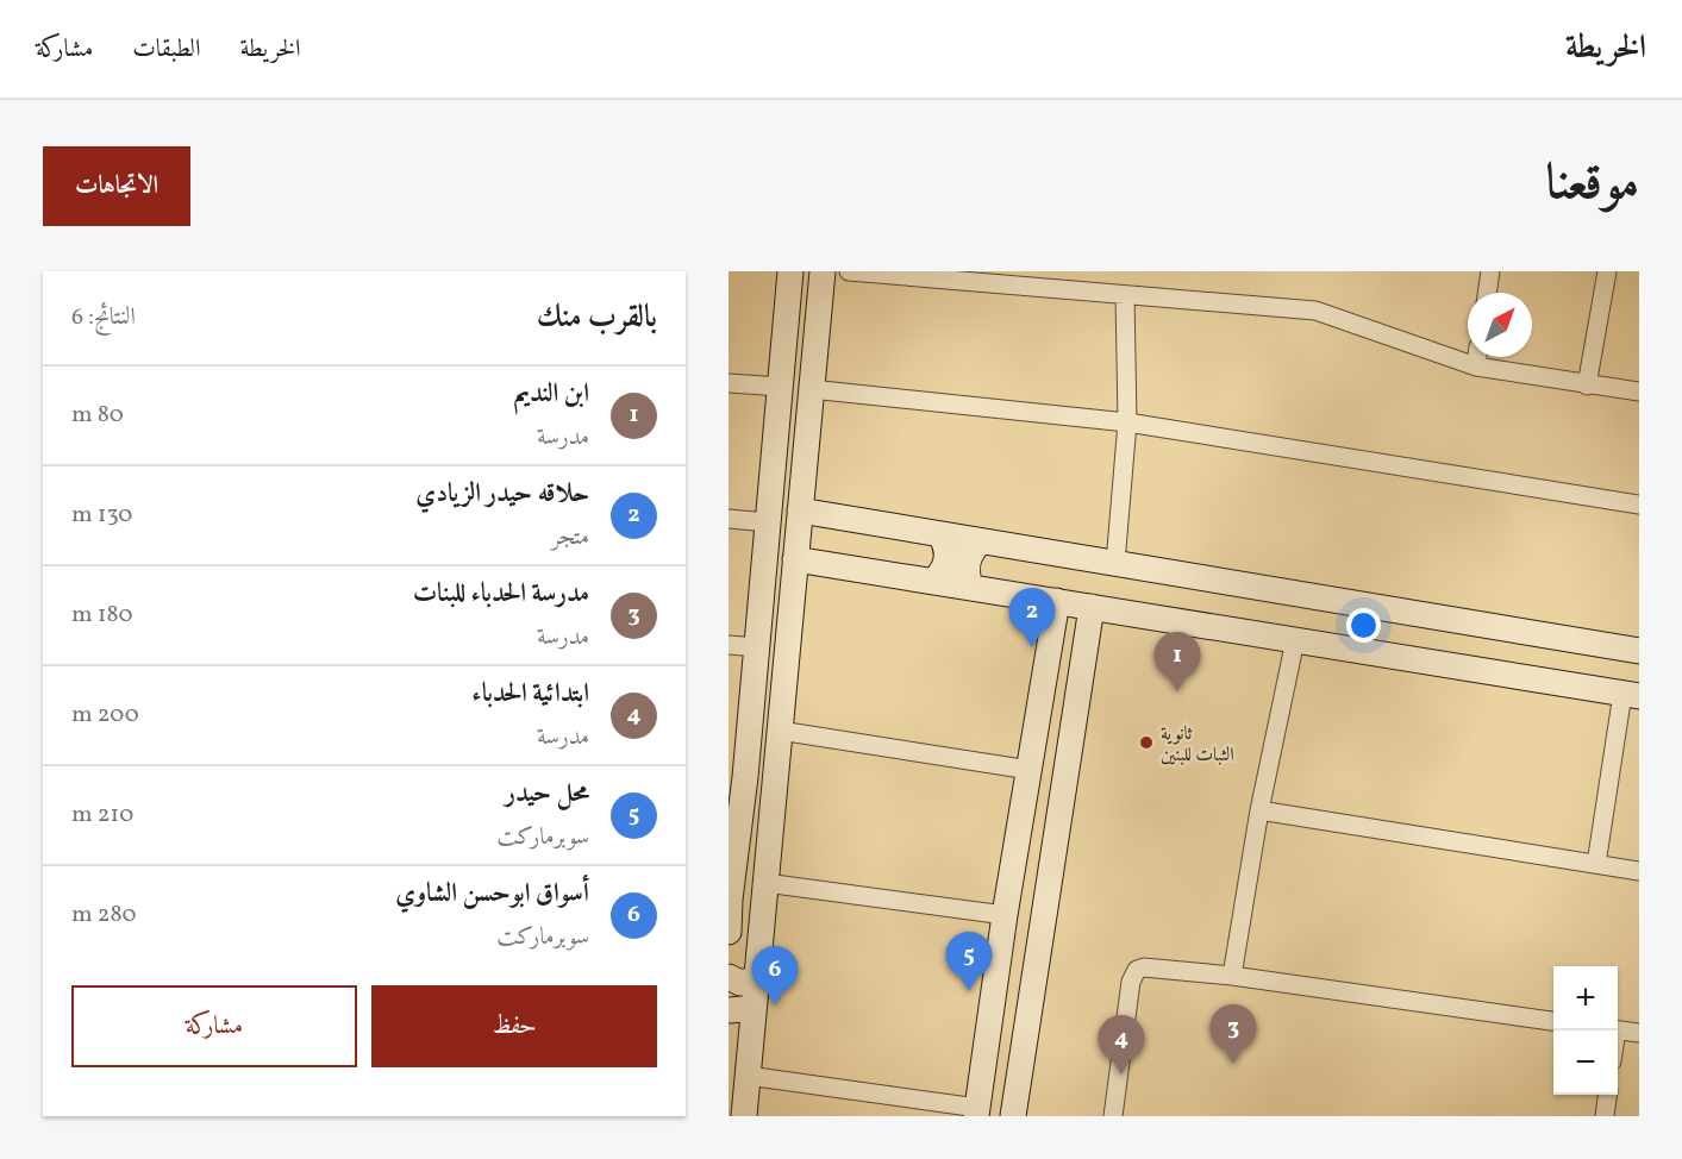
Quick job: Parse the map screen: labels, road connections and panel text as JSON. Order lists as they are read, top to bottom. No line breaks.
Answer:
{"places":["ثانوية الثبات للبنين"],"north":"top right","page":{"header":"الخريطة","nav":["الخريطة","الطبقات","مشاركة"],"title":"موقعنا","buttons":["الاتجاهات",["حفظ","مشاركة"]],"heading":["بالقرب منك","النتائج: 6"],"list":[{"mark":"1","name":"ابن النديم","note":"مدرسة","value":"80 m"},{"mark":"2","name":"حلاقه حيدر الزيادي","note":"متجر","value":"130 m"},{"mark":"3","name":"مدرسة الحدباء للبنات","note":"مدرسة","value":"180 m"},{"mark":"4","name":"ابتدائية الحدباء","note":"مدرسة","value":"200 m"},{"mark":"5","name":"محل حيدر","note":"سوبرماركت","value":"210 m"},{"mark":"6","name":"أسواق ابوحسن الشاوي","note":"سوبرماركت","value":"280 m"}],"pins":["2","1","5","6","3","4"],"map_buttons":["+","−"]}}
